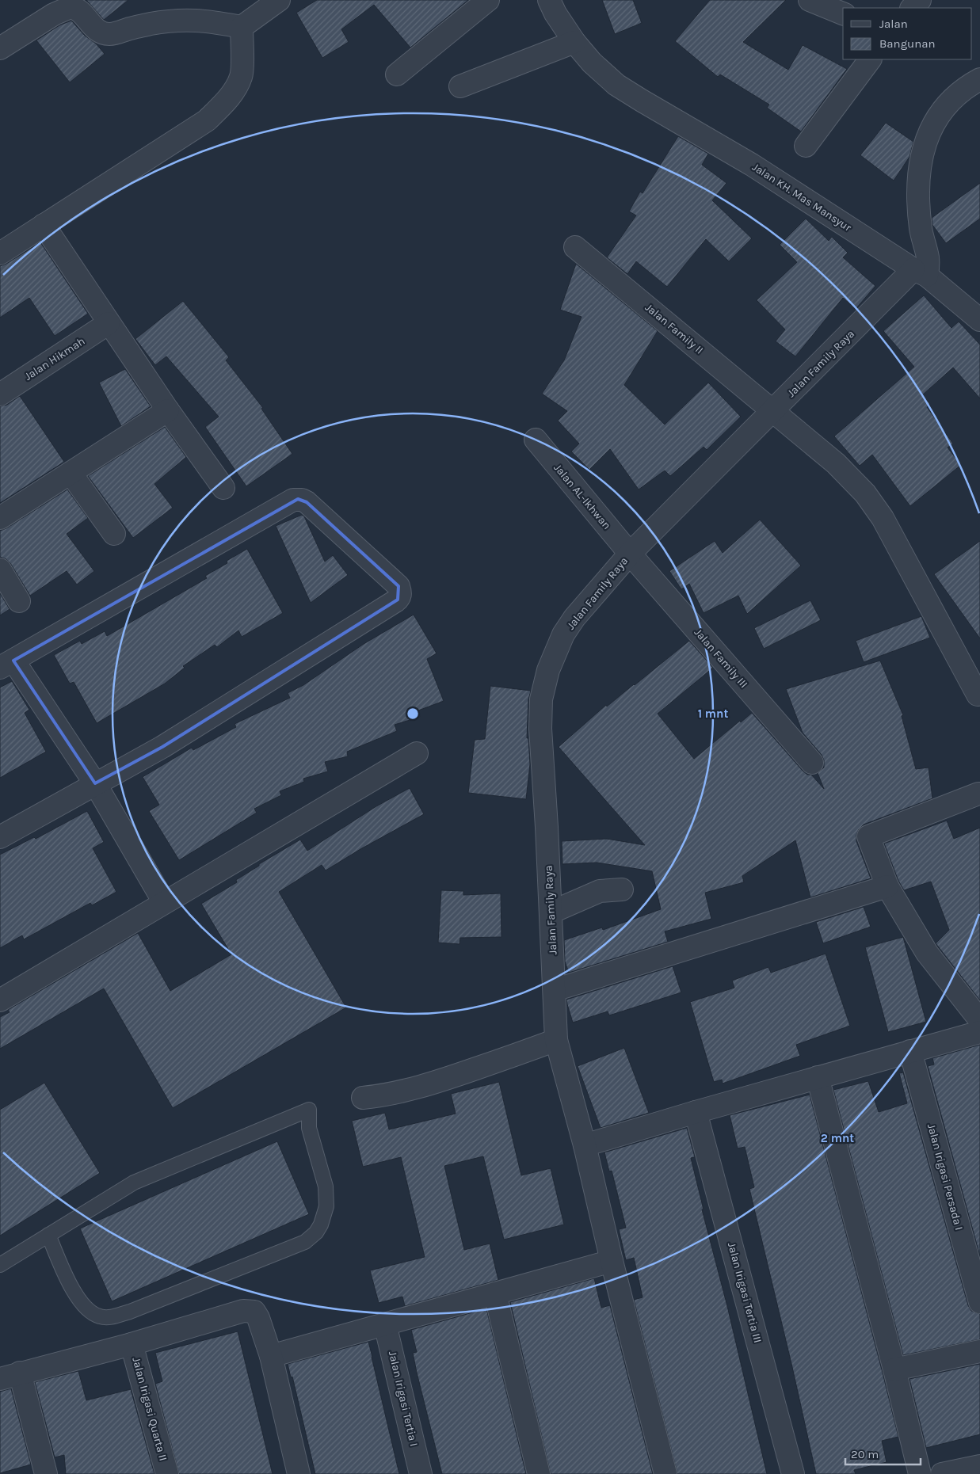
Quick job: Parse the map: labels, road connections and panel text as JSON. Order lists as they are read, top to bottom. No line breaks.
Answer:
{"streets":{"street":["Jalan KH. Mas Mansyur","Jalan Family II","Jalan Hikmah","Jalan Family Raya","Jalan AL-Ikhwan","Jalan Family III","Jalan Irigasi Persada I","Jalan Irigasi Tertia III","Jalan Irigasi Tertia I","Jalan Irigasi Quarta II"]},"crossings":[["Jalan KH. Mas Mansyur","Jalan Family Raya"],["Jalan Family II","Jalan Family Raya"],["Jalan Family Raya","Jalan AL-Ikhwan"],["Jalan Family Raya","Jalan Family III"],["Jalan AL-Ikhwan","Jalan Family III"]],"legend":["Jalan","Bangunan"],"scale_bar":"20 m","rings":["1 mnt","2 mnt"]}
